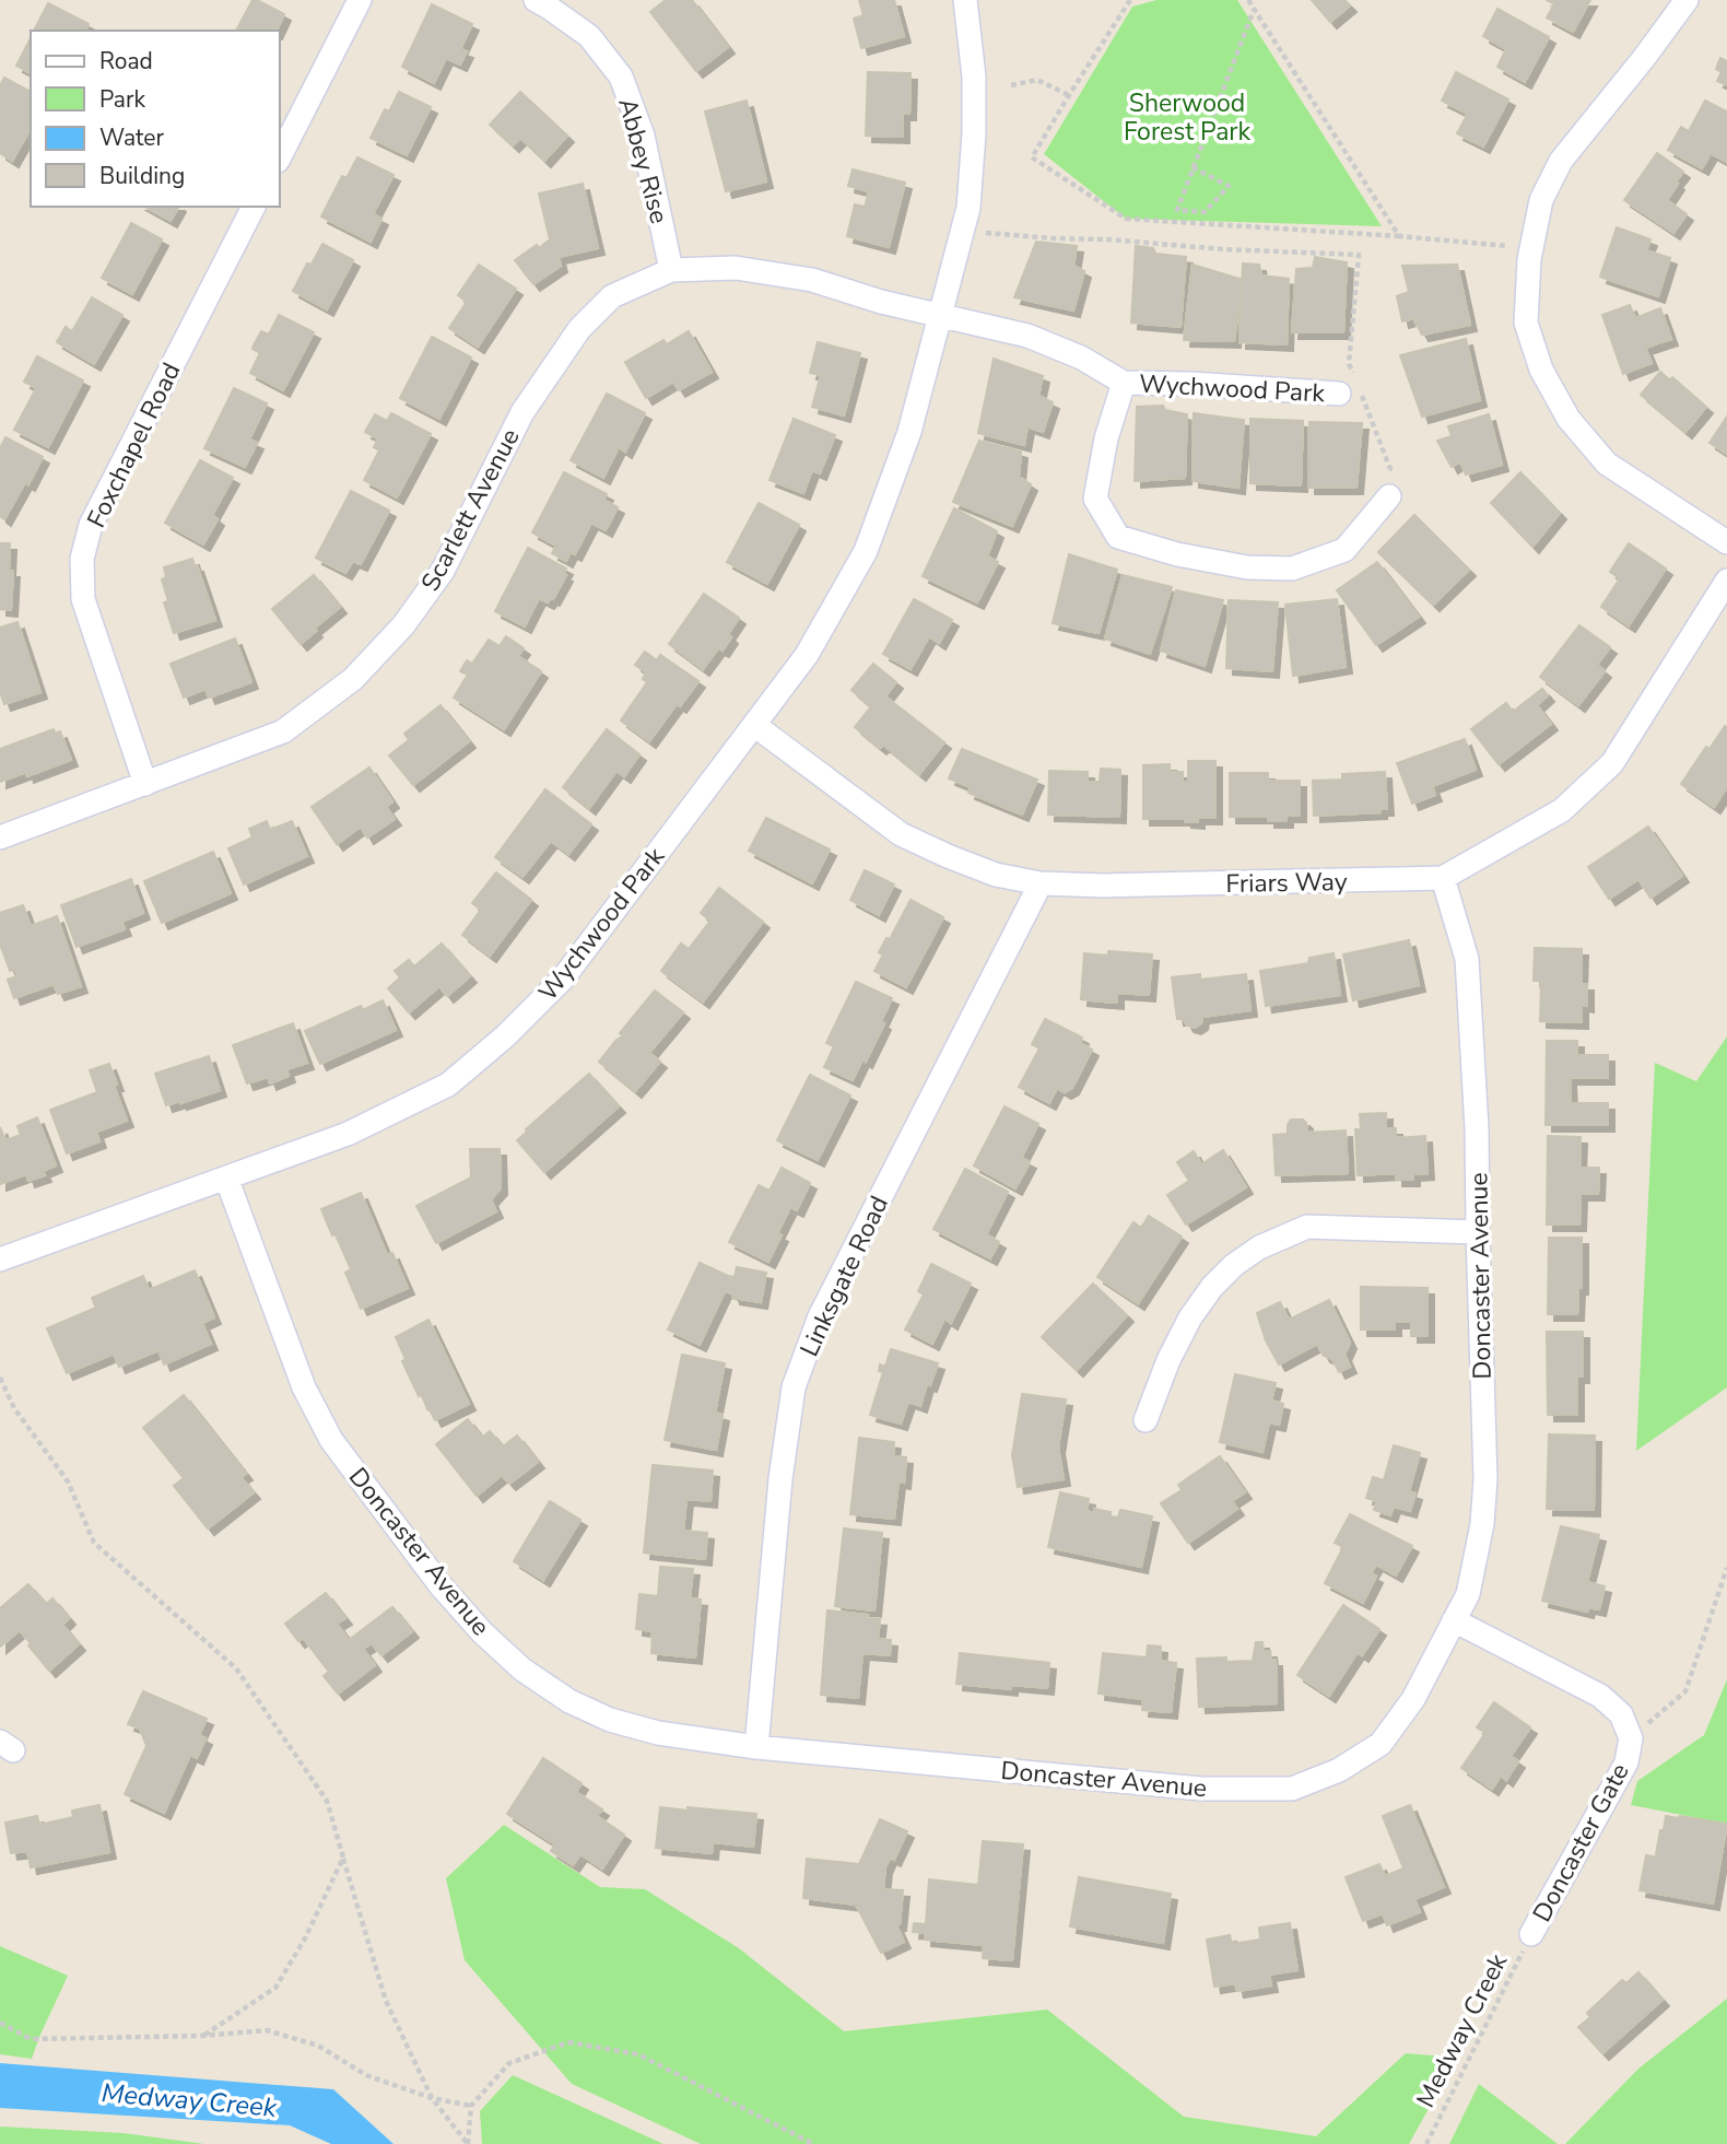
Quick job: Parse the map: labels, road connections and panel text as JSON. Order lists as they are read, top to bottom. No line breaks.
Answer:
{"streets":{"street":["Abbey Rise","Wychwood Park","Foxchapel Road","Scarlett Avenue","Friars Way","Linksgate Road","Doncaster Avenue","Doncaster Gate"],"path":["Medway Creek"]},"crossings":[["Abbey Rise","Scarlett Avenue"],["Wychwood Park","Scarlett Avenue"],["Wychwood Park","Friars Way"],["Wychwood Park","Doncaster Avenue"],["Foxchapel Road","Scarlett Avenue"],["Friars Way","Linksgate Road"],["Friars Way","Doncaster Avenue"],["Linksgate Road","Doncaster Avenue"],["Doncaster Avenue","Doncaster Gate"],["Doncaster Gate","Medway Creek"]],"water":["Medway Creek"],"parks":["Sherwood Forest Park"],"legend":["Road","Park","Water","Building"]}
